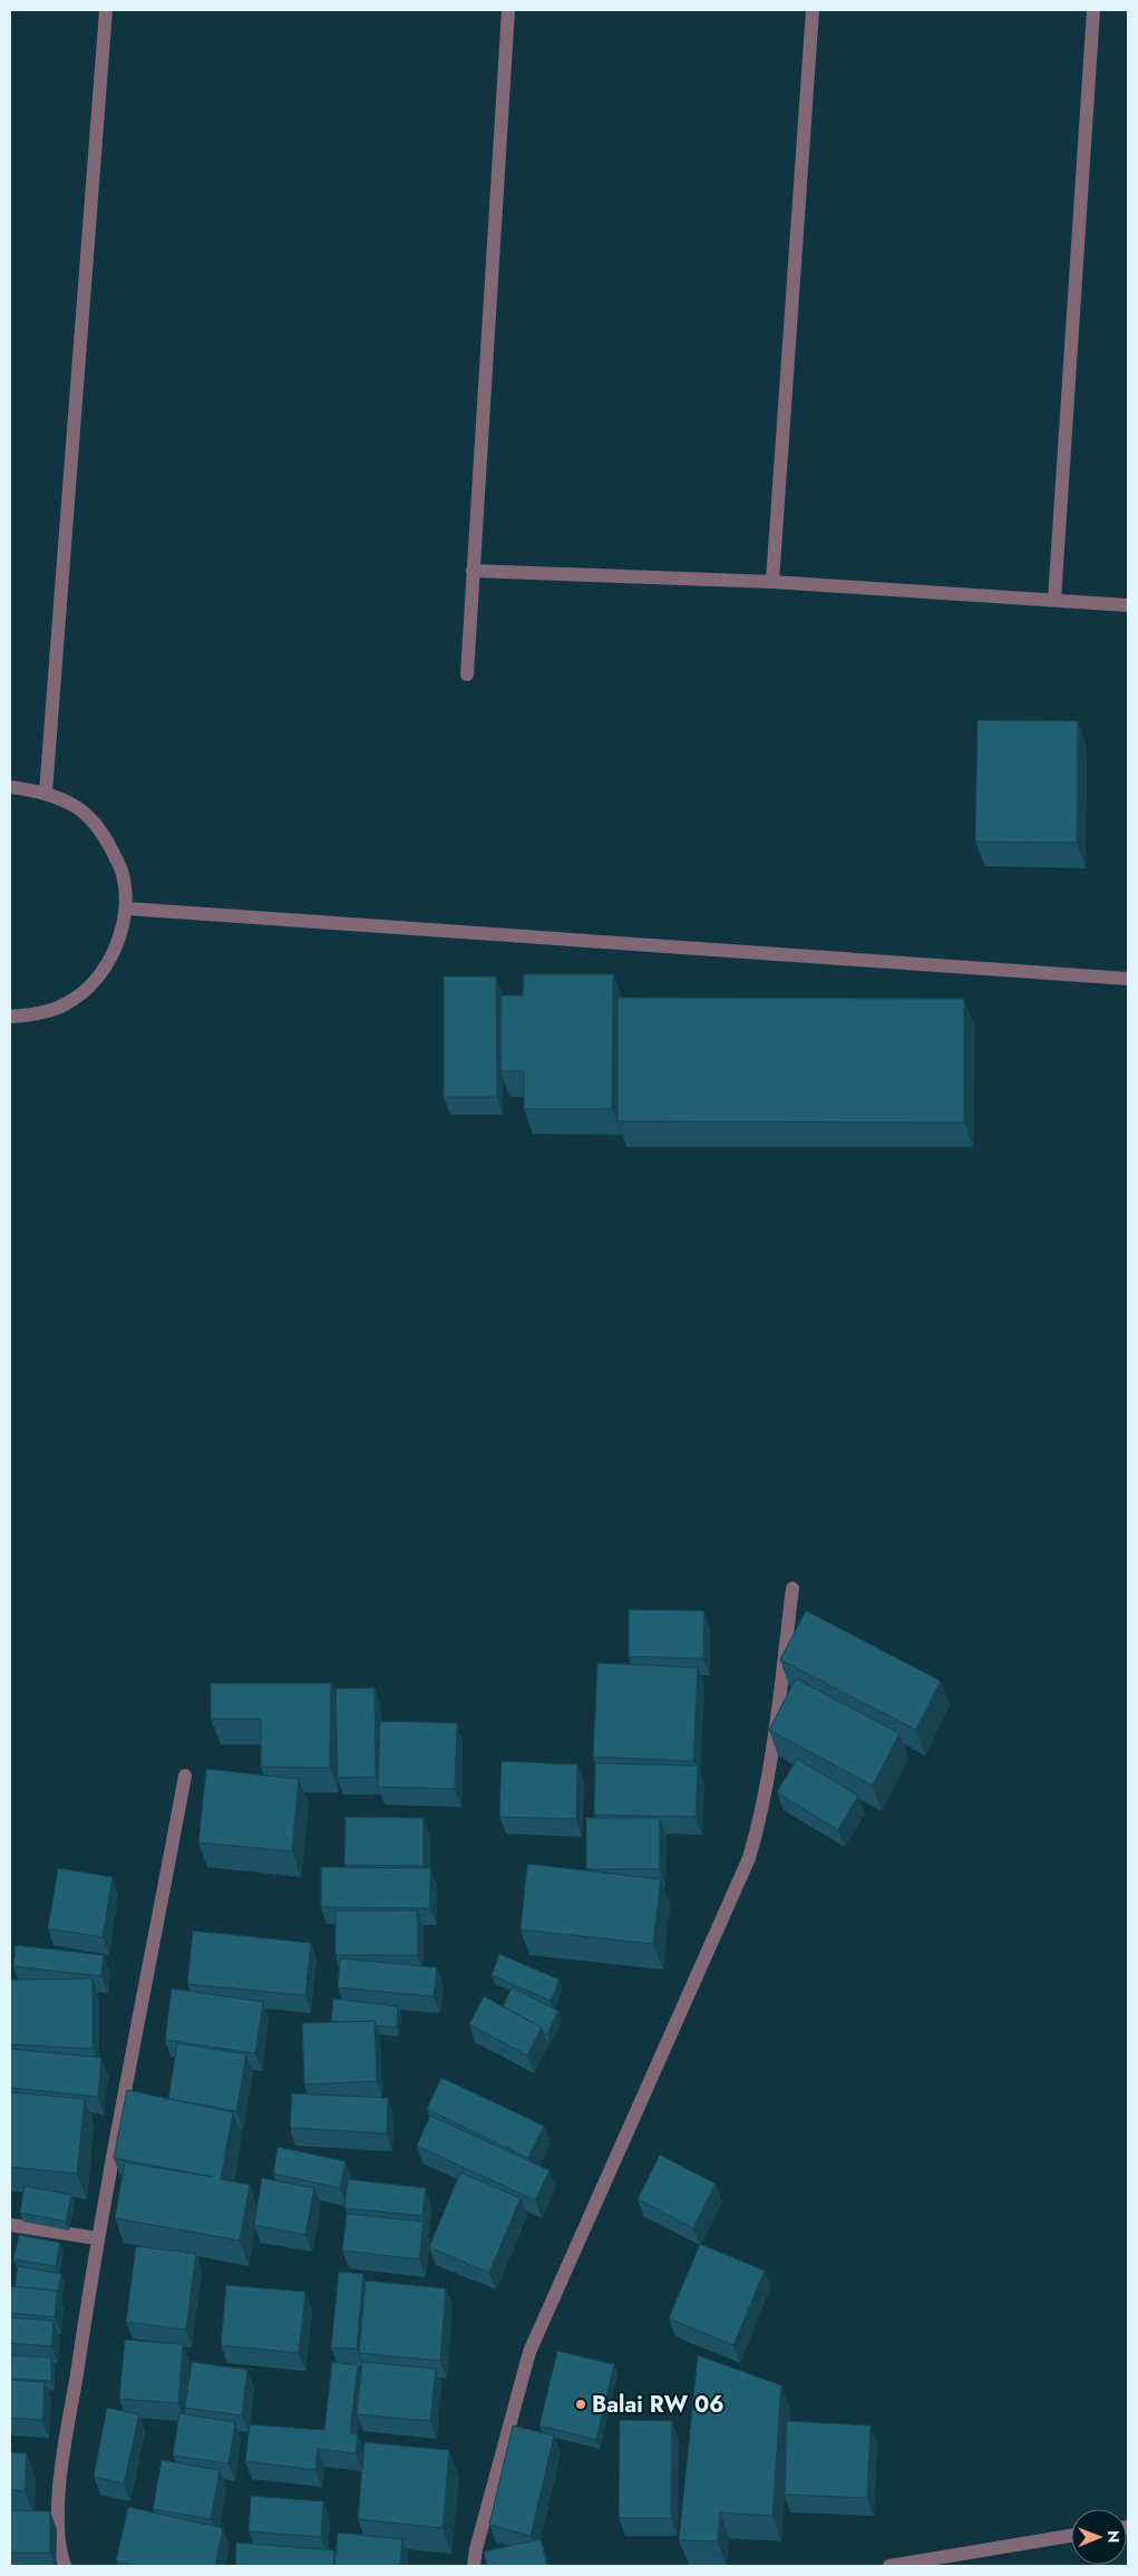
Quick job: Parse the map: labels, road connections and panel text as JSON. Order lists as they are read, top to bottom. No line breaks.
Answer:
{"places":["Balai RW 06"],"north":"right"}
